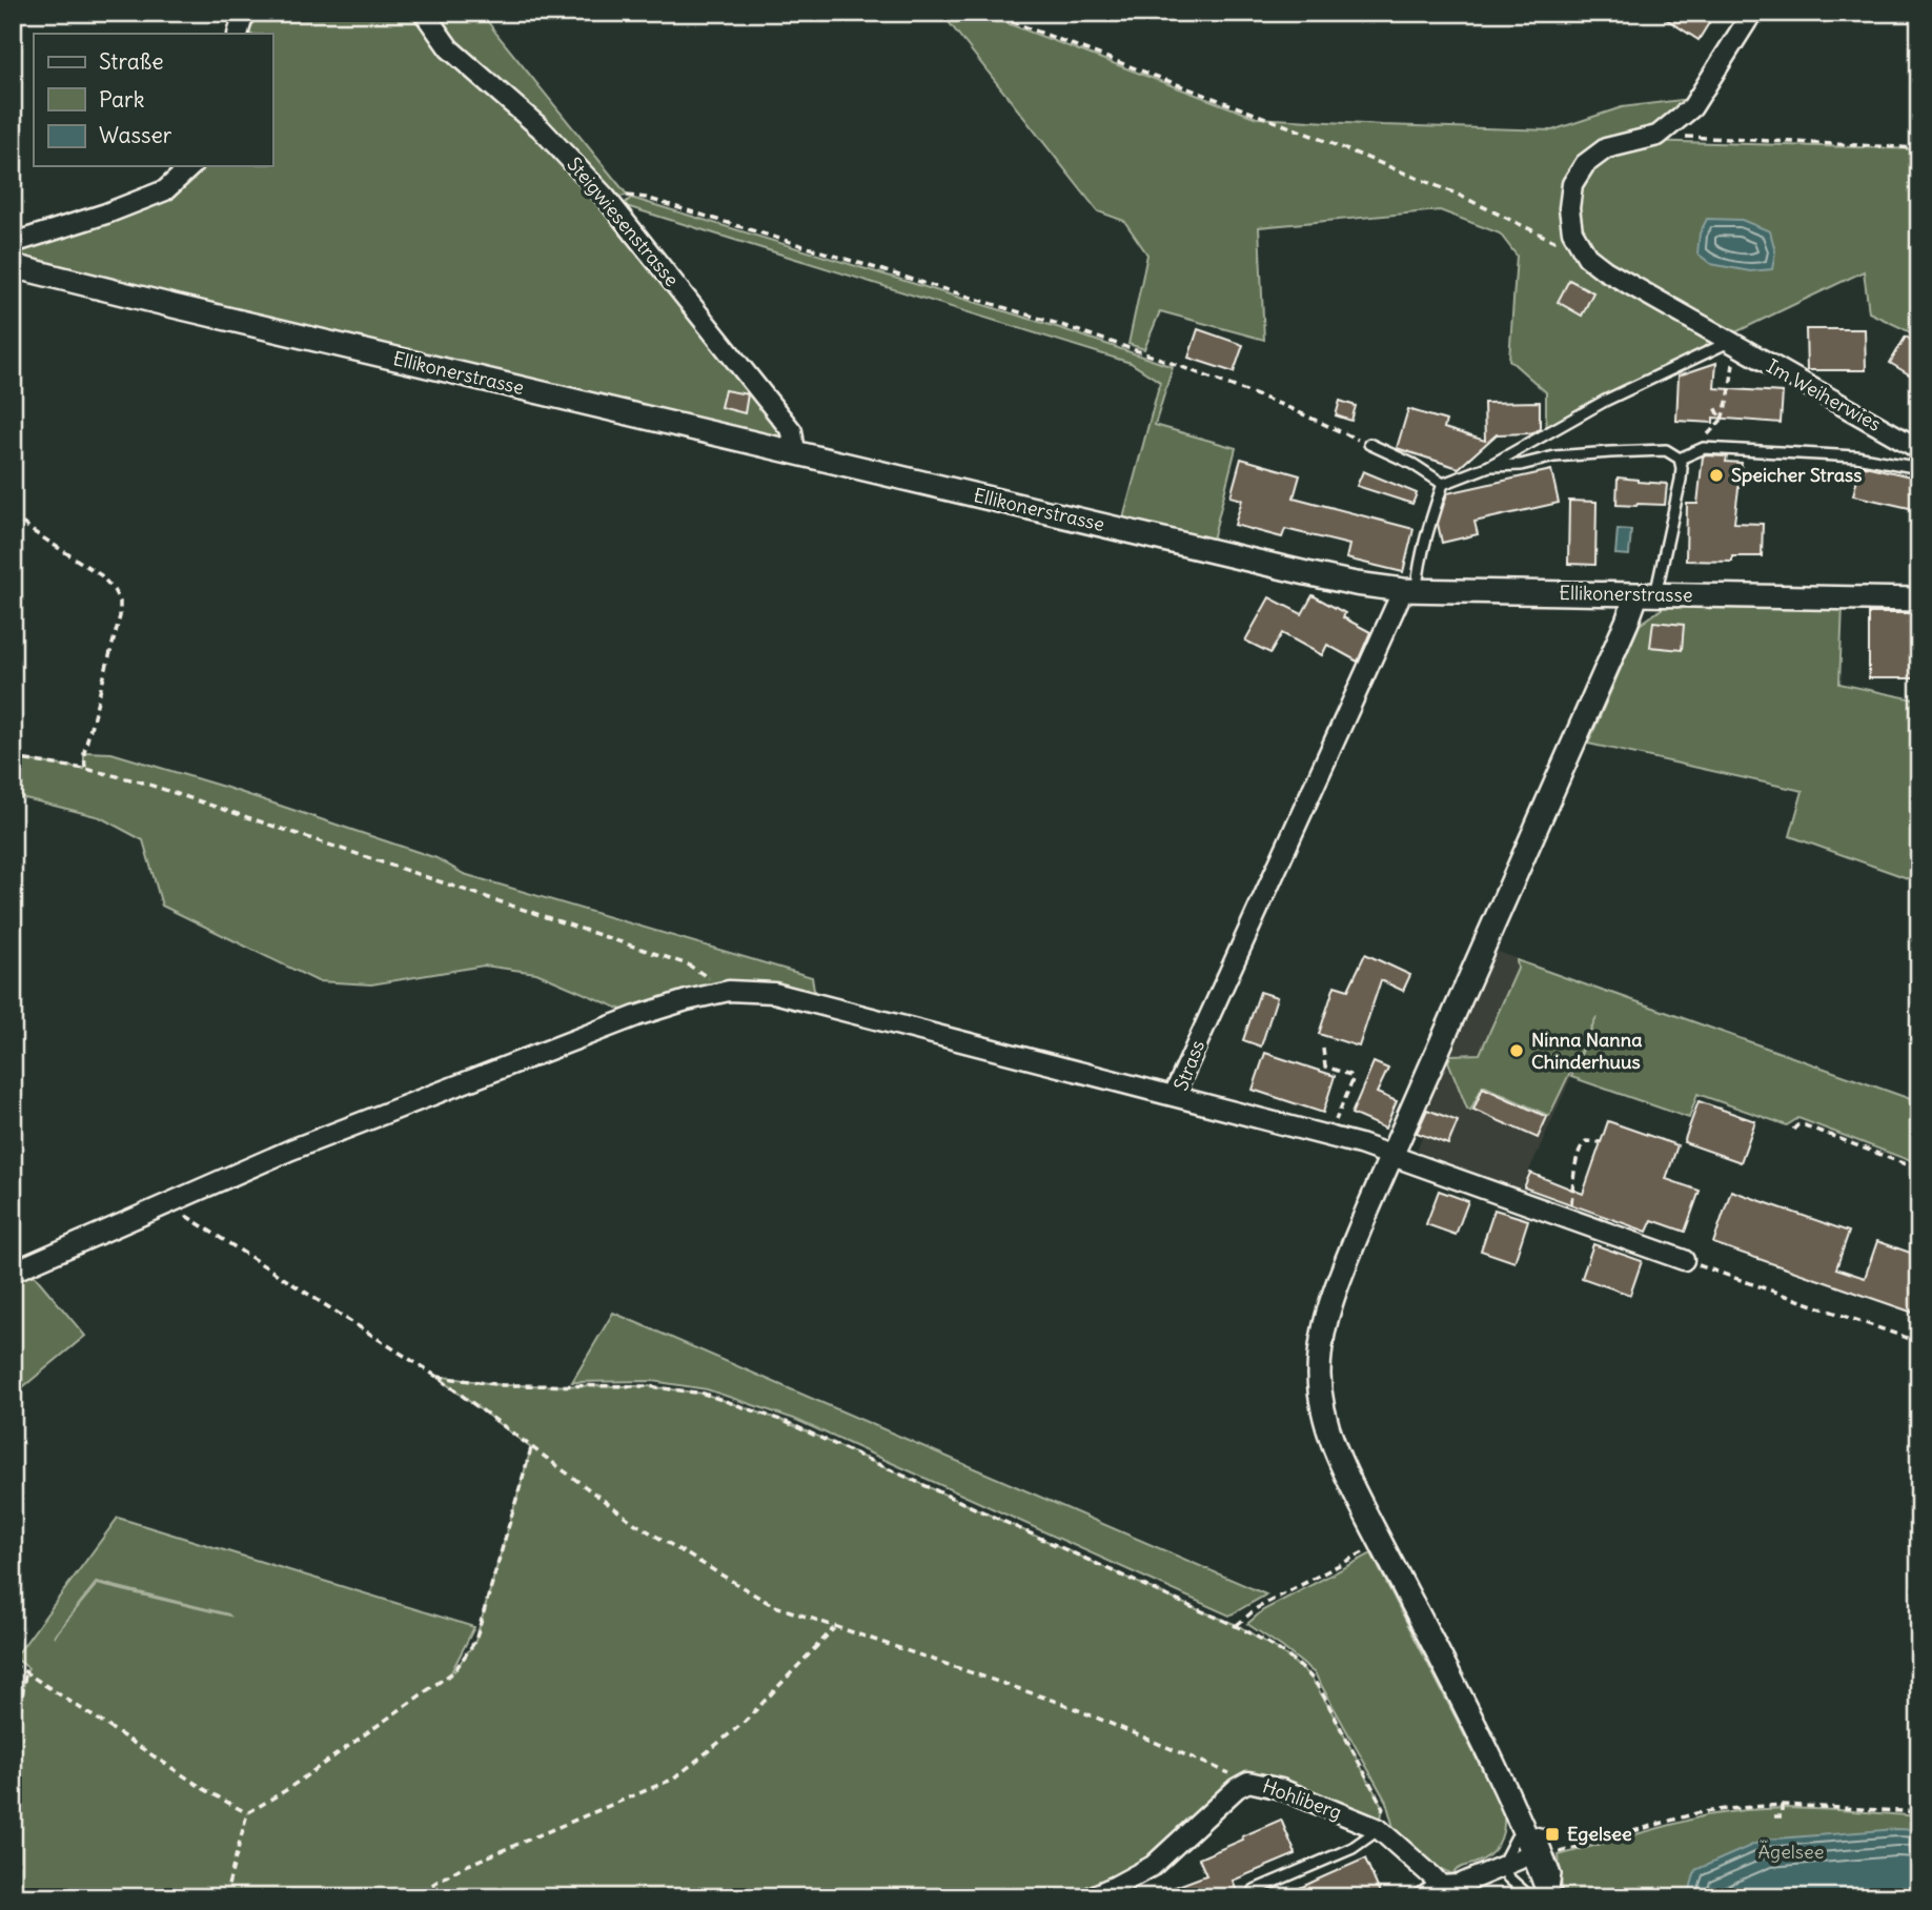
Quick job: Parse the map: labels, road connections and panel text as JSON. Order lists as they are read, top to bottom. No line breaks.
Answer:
{"streets":{"street":["Steigwiesenstrasse","Ellikonerstrasse","Im Weiherwies","Strass","Hohliberg"]},"crossings":[["Steigwiesenstrasse","Ellikonerstrasse"],["Ellikonerstrasse","Strass"]],"parks":["Ägelsee"],"places":{"other":["Speicher Strass","Ninna Nanna Chinderhuus"],"transit":["Egelsee"]},"legend":["Straße","Park","Wasser"]}
